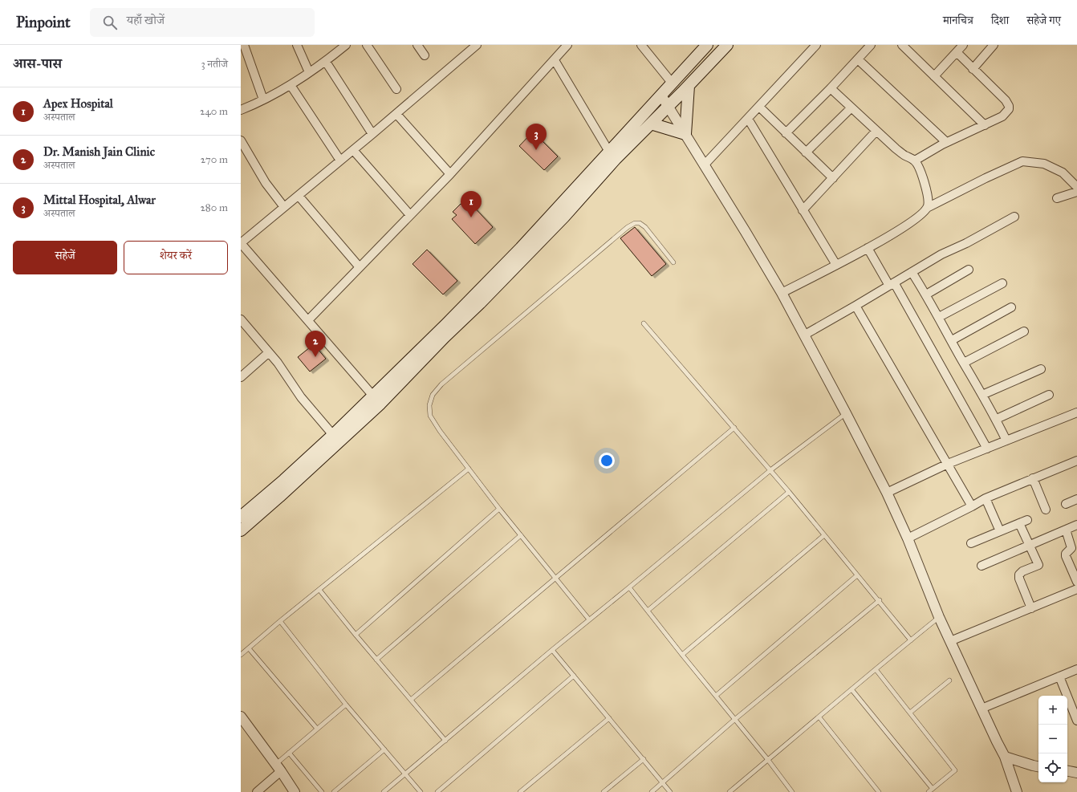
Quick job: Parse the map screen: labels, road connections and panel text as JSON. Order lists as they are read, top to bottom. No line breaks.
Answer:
{"page":{"header":"Pinpoint","search":"यहाँ खोजें","nav":["मानचित्र","दिशा","सहेजे गए"],"heading":["आस-पास","3 नतीजे"],"list":[{"mark":"1","name":"Apex Hospital","note":"अस्पताल","value":"240 m"},{"mark":"2","name":"Dr. Manish Jain Clinic","note":"अस्पताल","value":"270 m"},{"mark":"3","name":"Mittal Hospital, Alwar","note":"अस्पताल","value":"280 m"}],"pins":["3","1","2"],"buttons":["सहेजें","शेयर करें"],"map_buttons":["+","−"]}}
